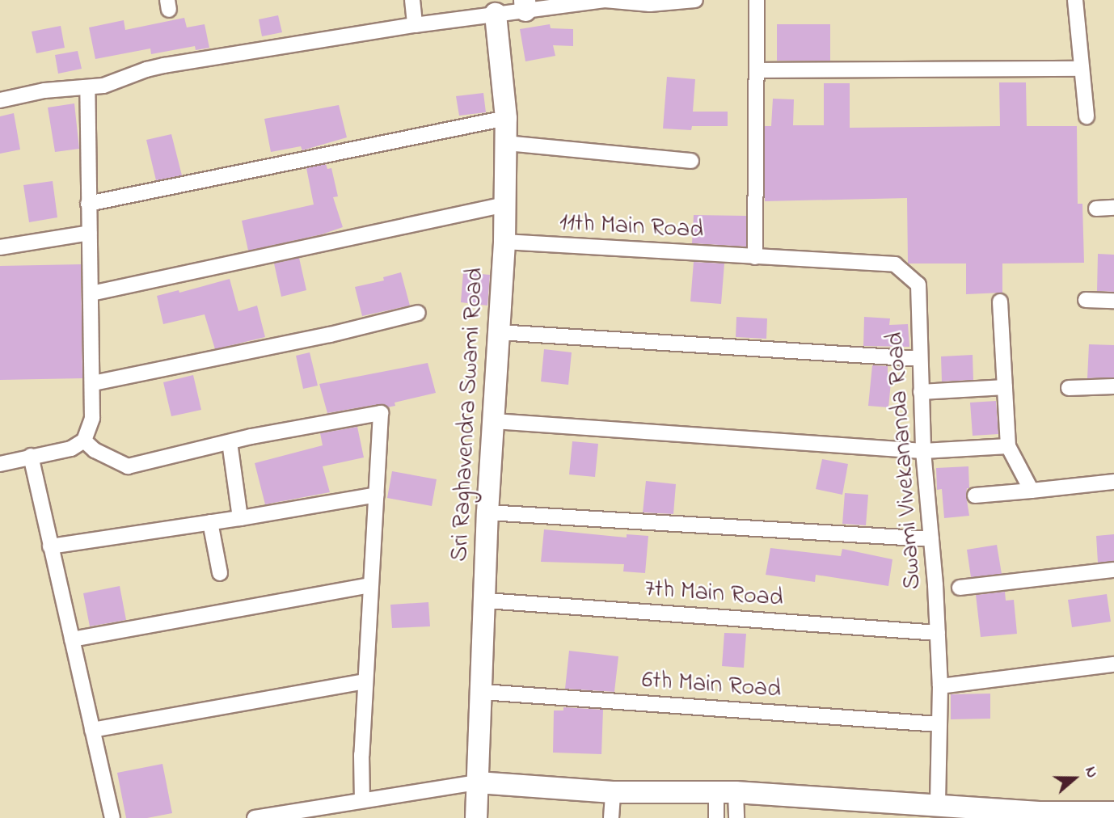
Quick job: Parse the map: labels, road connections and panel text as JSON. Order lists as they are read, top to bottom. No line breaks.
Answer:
{"streets":{"street":["11th Main Road","Sri Raghavendra Swami Road","Swami Vivekananda Road","7th Main Road","6th Main Road"]},"crossings":[["11th Main Road","Sri Raghavendra Swami Road"],["11th Main Road","Swami Vivekananda Road"],["Sri Raghavendra Swami Road","7th Main Road"],["Sri Raghavendra Swami Road","6th Main Road"],["Swami Vivekananda Road","7th Main Road"],["Swami Vivekananda Road","6th Main Road"]],"north":"right"}
